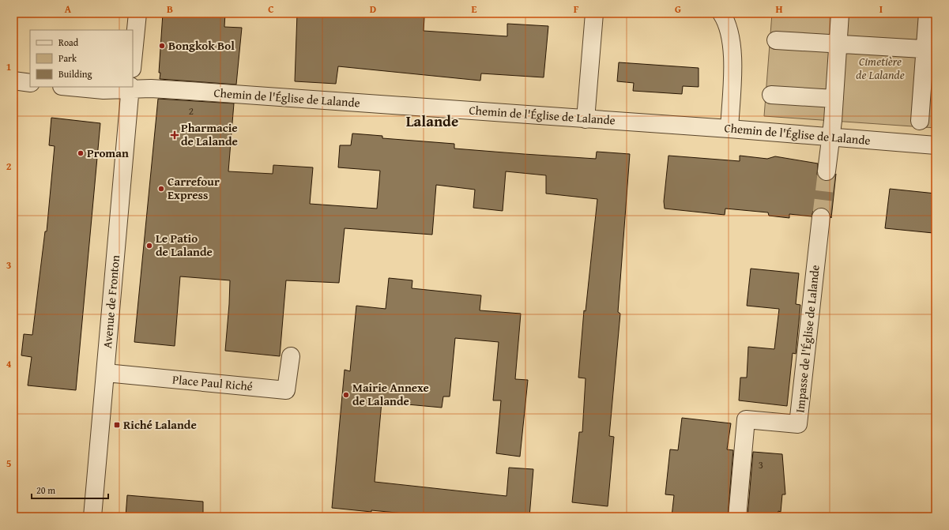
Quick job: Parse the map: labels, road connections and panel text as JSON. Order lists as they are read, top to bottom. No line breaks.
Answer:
{"streets":{"street":["Chemin de l'Église de Lalande","Avenue de Fronton","Impasse de l'Église de Lalande","Place Paul Riché"]},"crossings":[["Chemin de l'Église de Lalande","Avenue de Fronton"],["Avenue de Fronton","Place Paul Riché"]],"districts":["Lalande"],"parks":["Cimetière de Lalande"],"places":{"other":["Bongkok Bol","Proman","Carrefour Express","Le Patio de Lalande","Mairie Annexe de Lalande"],"health":["Pharmacie de Lalande"],"transit":["Riché Lalande"]},"house_numbers":["2","3"],"legend":["Road","Park","Building"],"scale_bar":"20 m","grid":{"columns":["A","B","C","D","E","F","G","H","I"],"rows":["1","2","3","4","5"]}}
